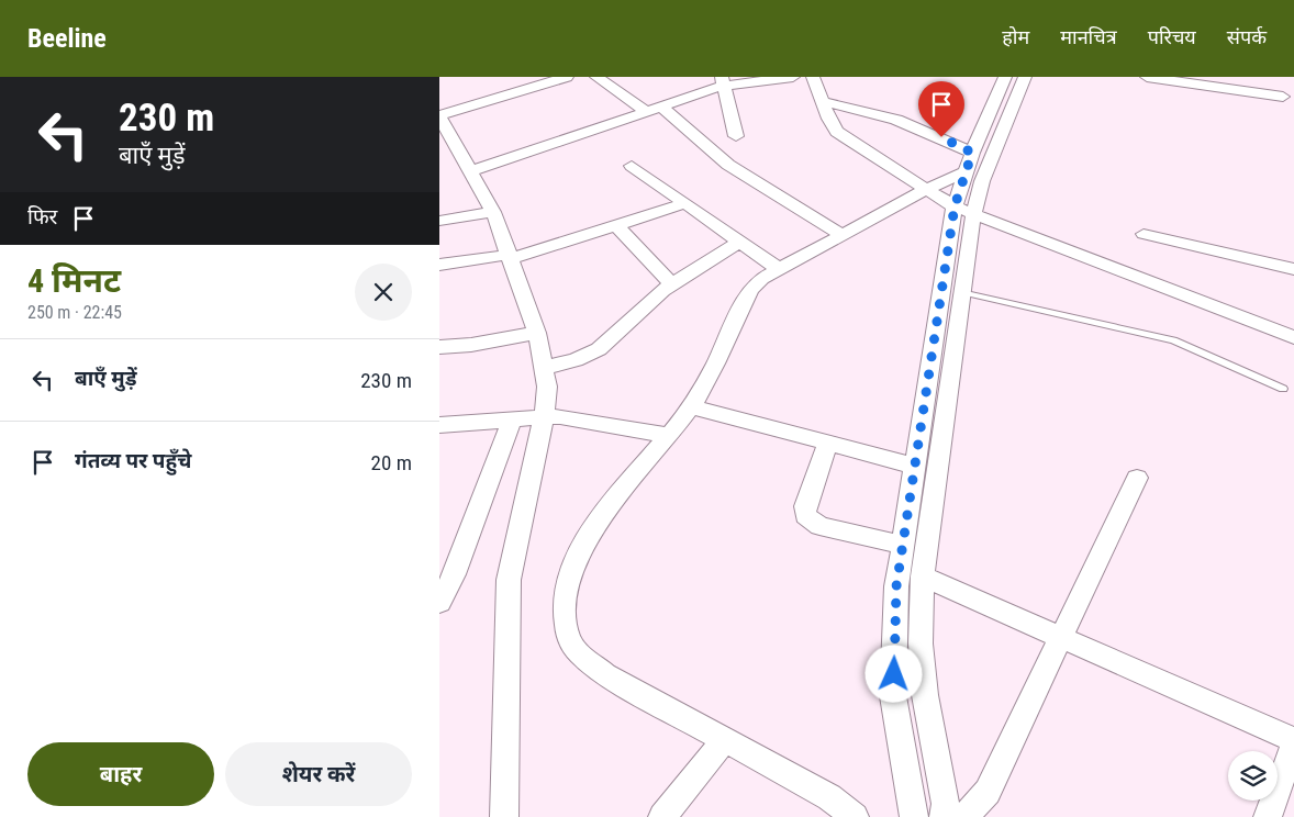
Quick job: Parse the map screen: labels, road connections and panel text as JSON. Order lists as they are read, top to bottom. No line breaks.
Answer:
{"page":{"header":"Beeline","nav":["होम","मानचित्र","परिचय","संपर्क"],"turn":["230 m","बाएँ मुड़ें"],"then":"फिर","heading":["4 मिनट","250 m · 22:45"],"list":[{"name":"बाएँ मुड़ें","value":"230 m"},{"name":"गंतव्य पर पहुँचे","value":"20 m"}],"buttons":["बाहर","शेयर करें"]}}
